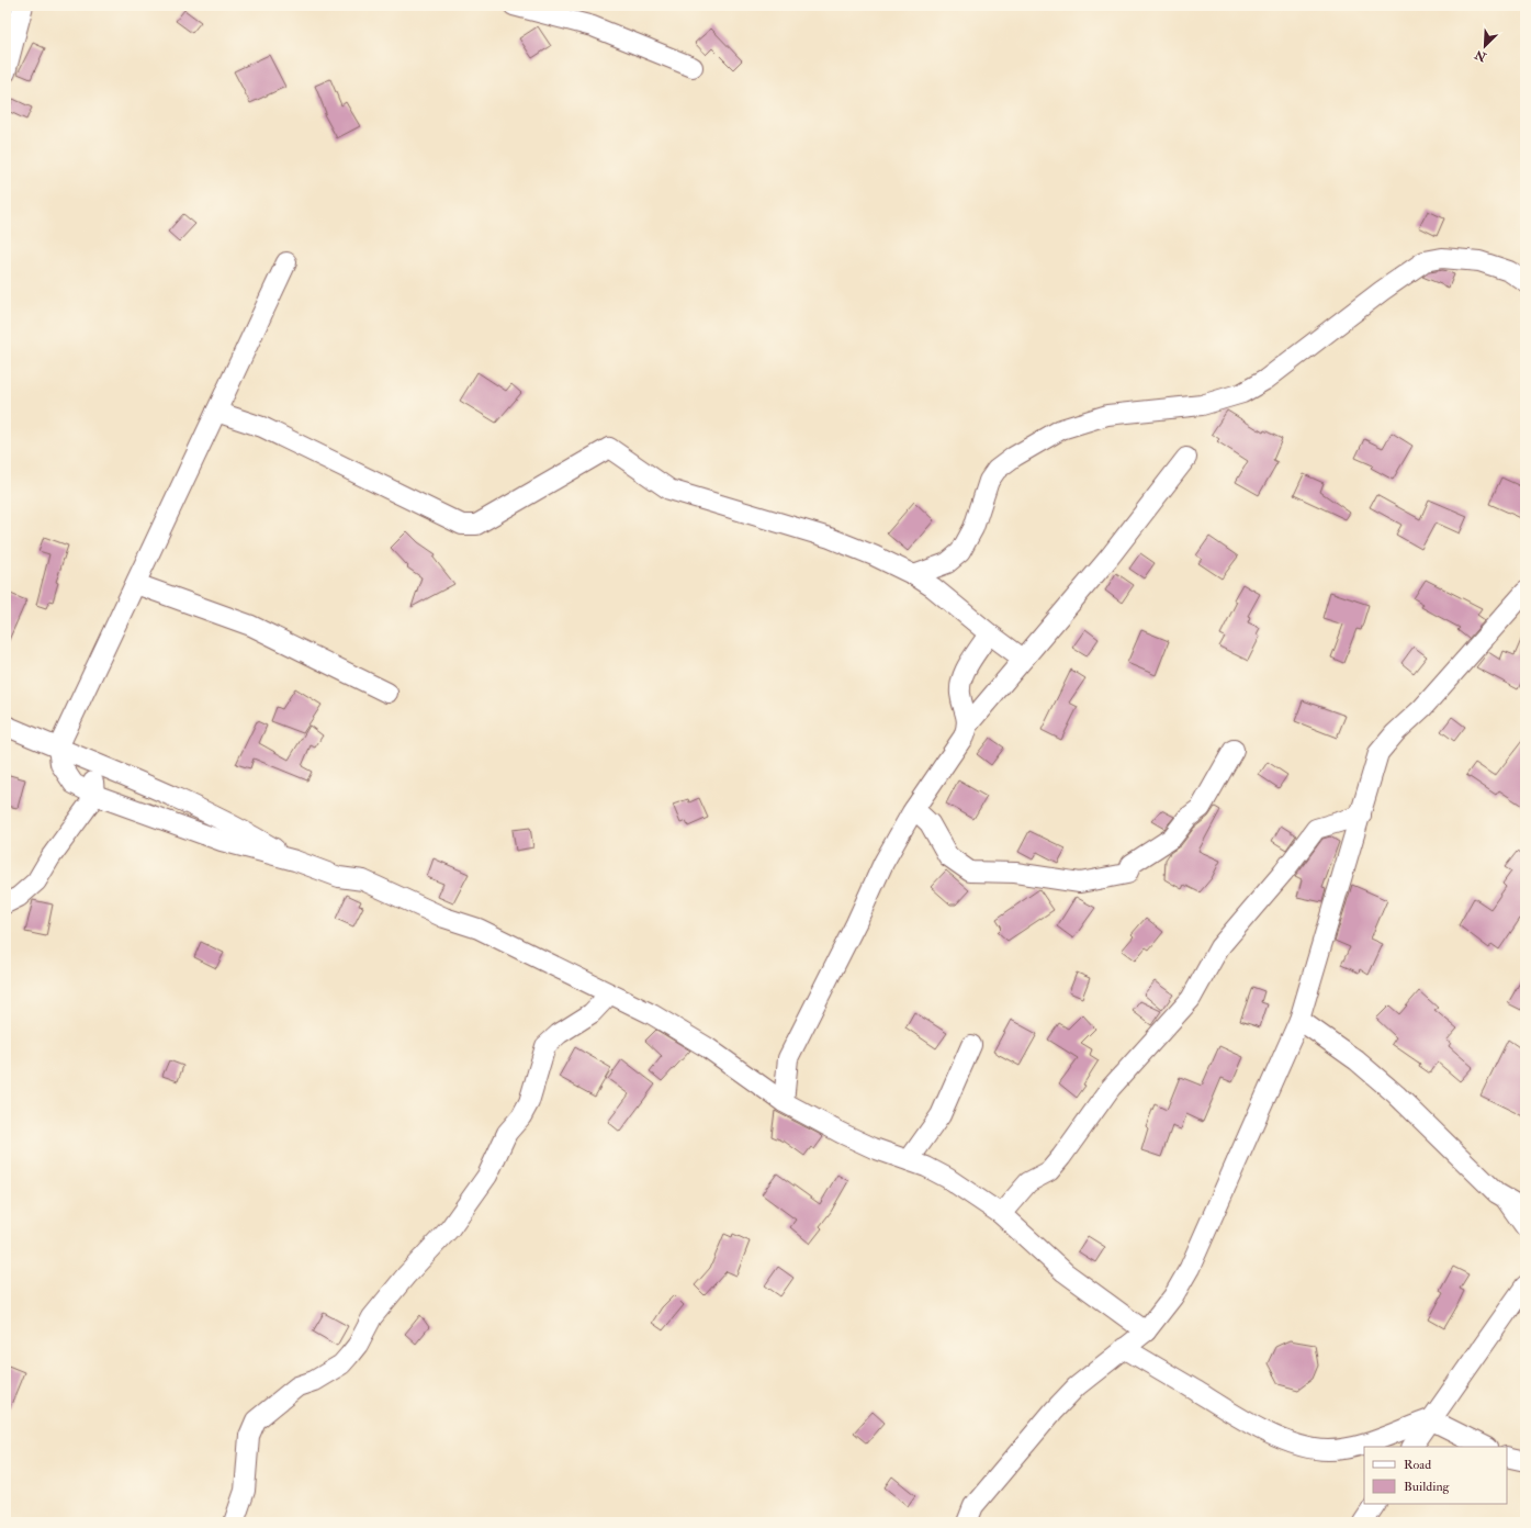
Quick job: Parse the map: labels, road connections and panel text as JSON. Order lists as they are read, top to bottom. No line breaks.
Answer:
{"legend":["Road","Building"],"north":"bottom left"}
